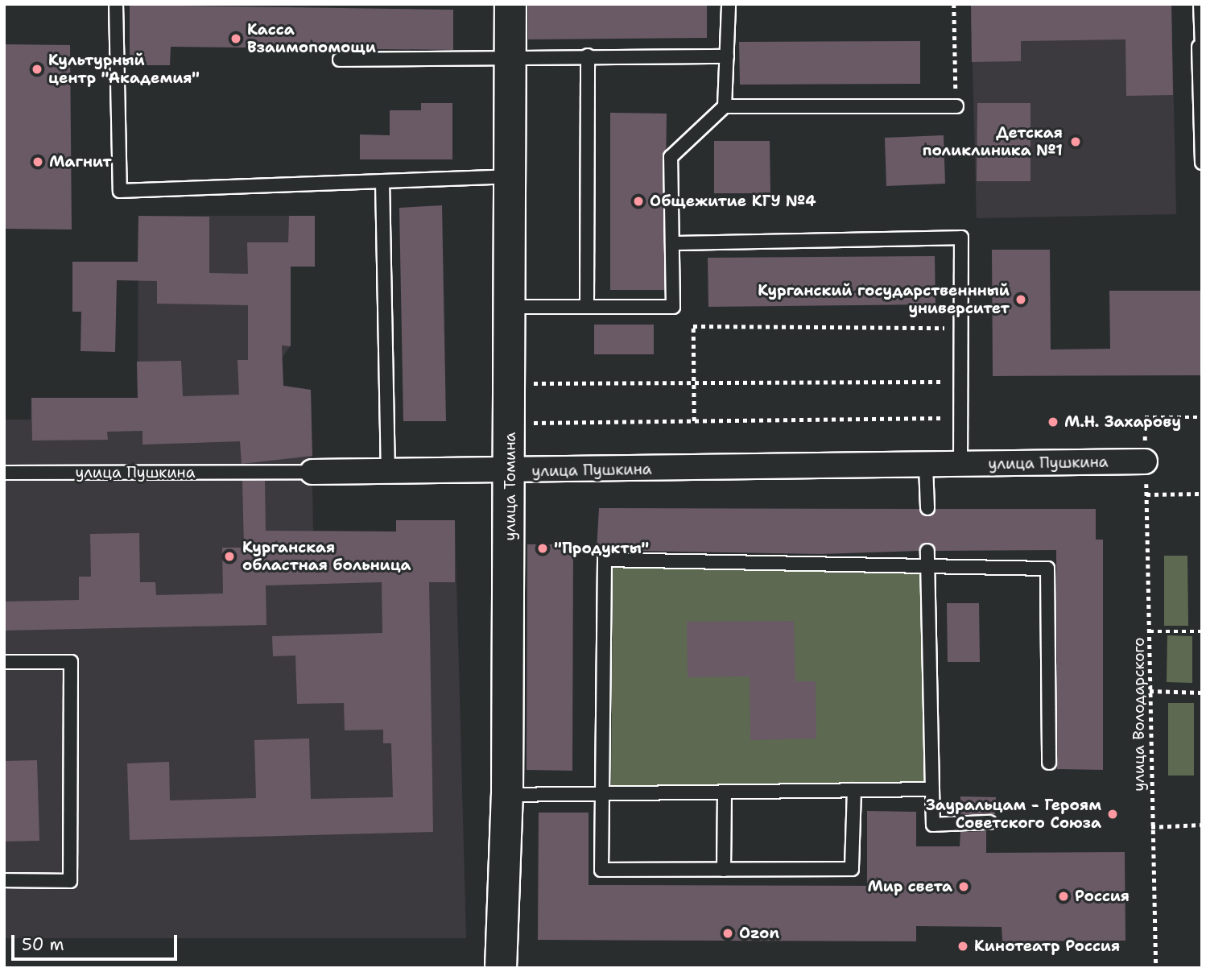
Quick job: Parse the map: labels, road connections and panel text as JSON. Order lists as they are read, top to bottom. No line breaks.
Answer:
{"streets":{"street":["улица Пушкина","улица Томина"],"path":["улица Володарского"]},"crossings":[["улица Пушкина","улица Томина"],["улица Пушкина","улица Володарского"]],"places":["Касса Взаимопомощи","Культурный центр \"Академия\"","Детская поликлиника №1","Магнит","Общежитие КГУ №4","Курганский государственнный университет","М.Н. Захарову","\"Продукты\"","Курганская областная больница","Зауральцам - Героям Советского Союза","Мир света","Россия","Ozon","Кинотеатр Россия"],"scale_bar":"50 m"}
